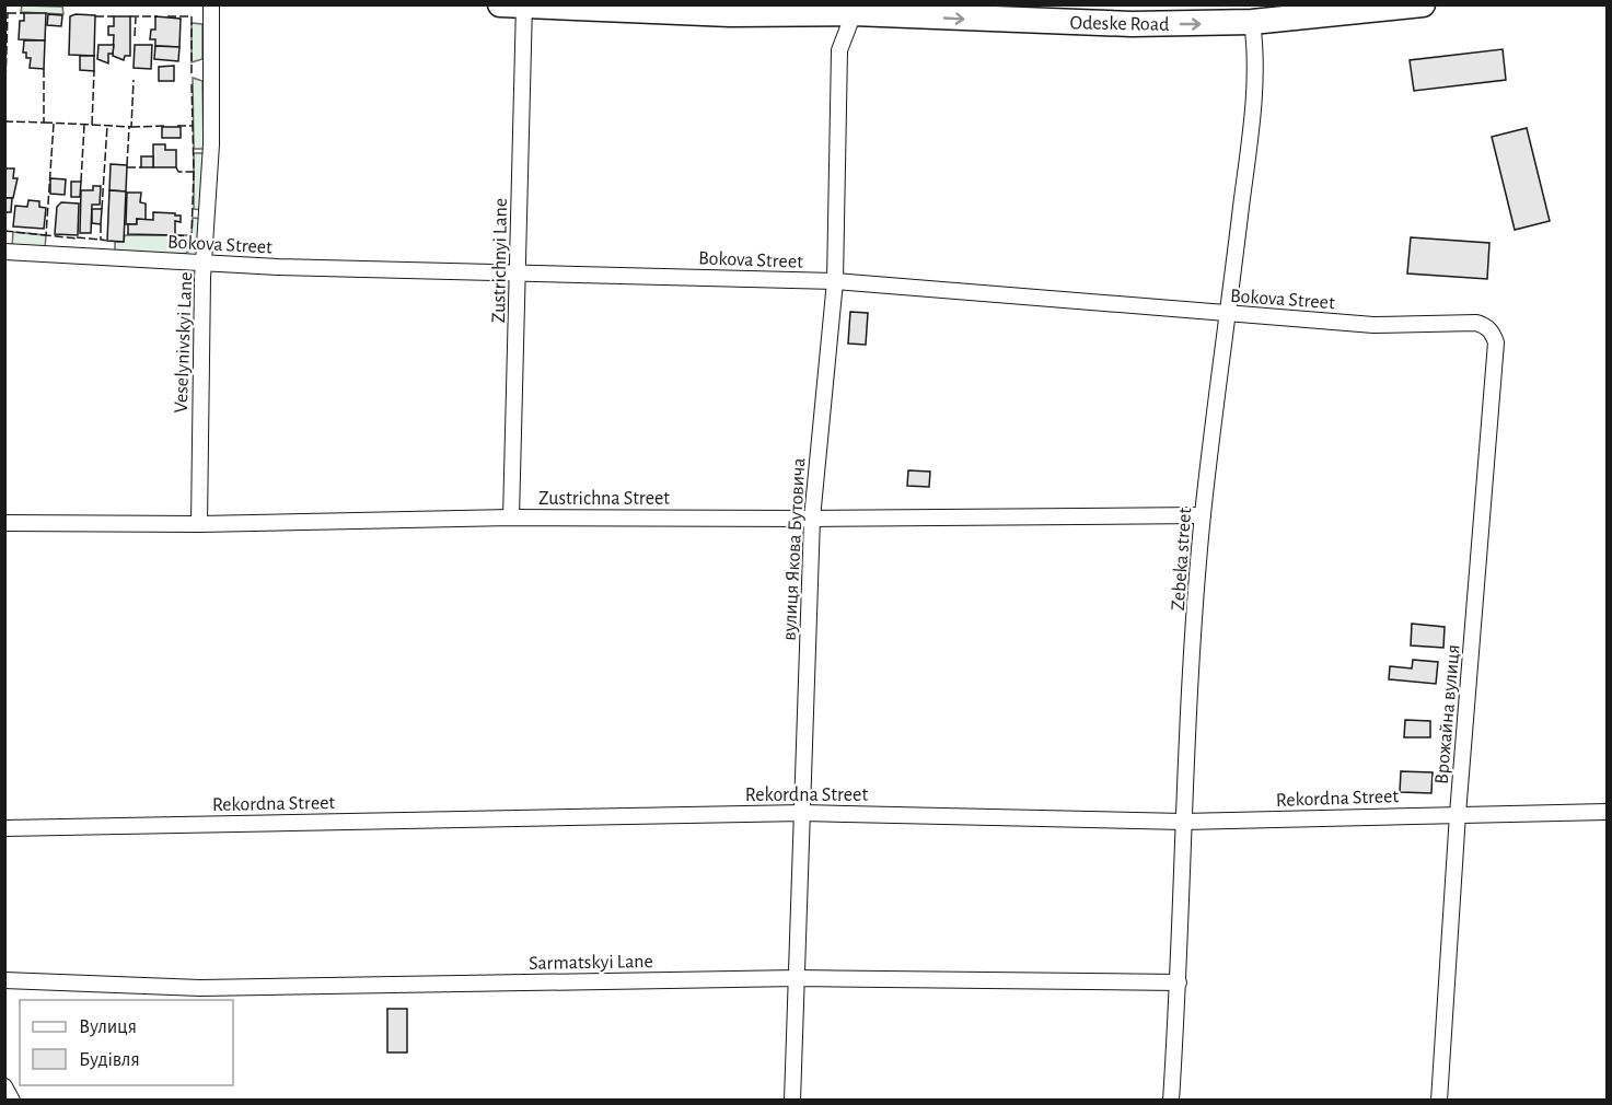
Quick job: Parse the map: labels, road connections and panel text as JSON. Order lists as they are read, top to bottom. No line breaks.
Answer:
{"streets":{"highway":["Odeske Road"],"street":["Bokova Street","Zustrichnyi Lane","Veselynivskyi Lane","Zustrichna Street","вулиця Якова Бутовича","Zebeka street","Врожайна вулиця","Rekordna Street","Sarmatskyi Lane"]},"crossings":[["Odeske Road","Zustrichnyi Lane"],["Odeske Road","вулиця Якова Бутовича"],["Odeske Road","Zebeka street"],["Bokova Street","Zustrichnyi Lane"],["Bokova Street","Veselynivskyi Lane"],["Bokova Street","вулиця Якова Бутовича"],["Bokova Street","Zebeka street"],["Bokova Street","Врожайна вулиця"],["Zustrichnyi Lane","Zustrichna Street"],["Veselynivskyi Lane","Zustrichna Street"],["Zustrichna Street","вулиця Якова Бутовича"],["Zustrichna Street","Zebeka street"],["вулиця Якова Бутовича","Rekordna Street"],["вулиця Якова Бутовича","Sarmatskyi Lane"],["Zebeka street","Rekordna Street"],["Zebeka street","Sarmatskyi Lane"],["Врожайна вулиця","Rekordna Street"]],"one_way":["Odeske Road"],"legend":["Вулиця","Будівля"]}
